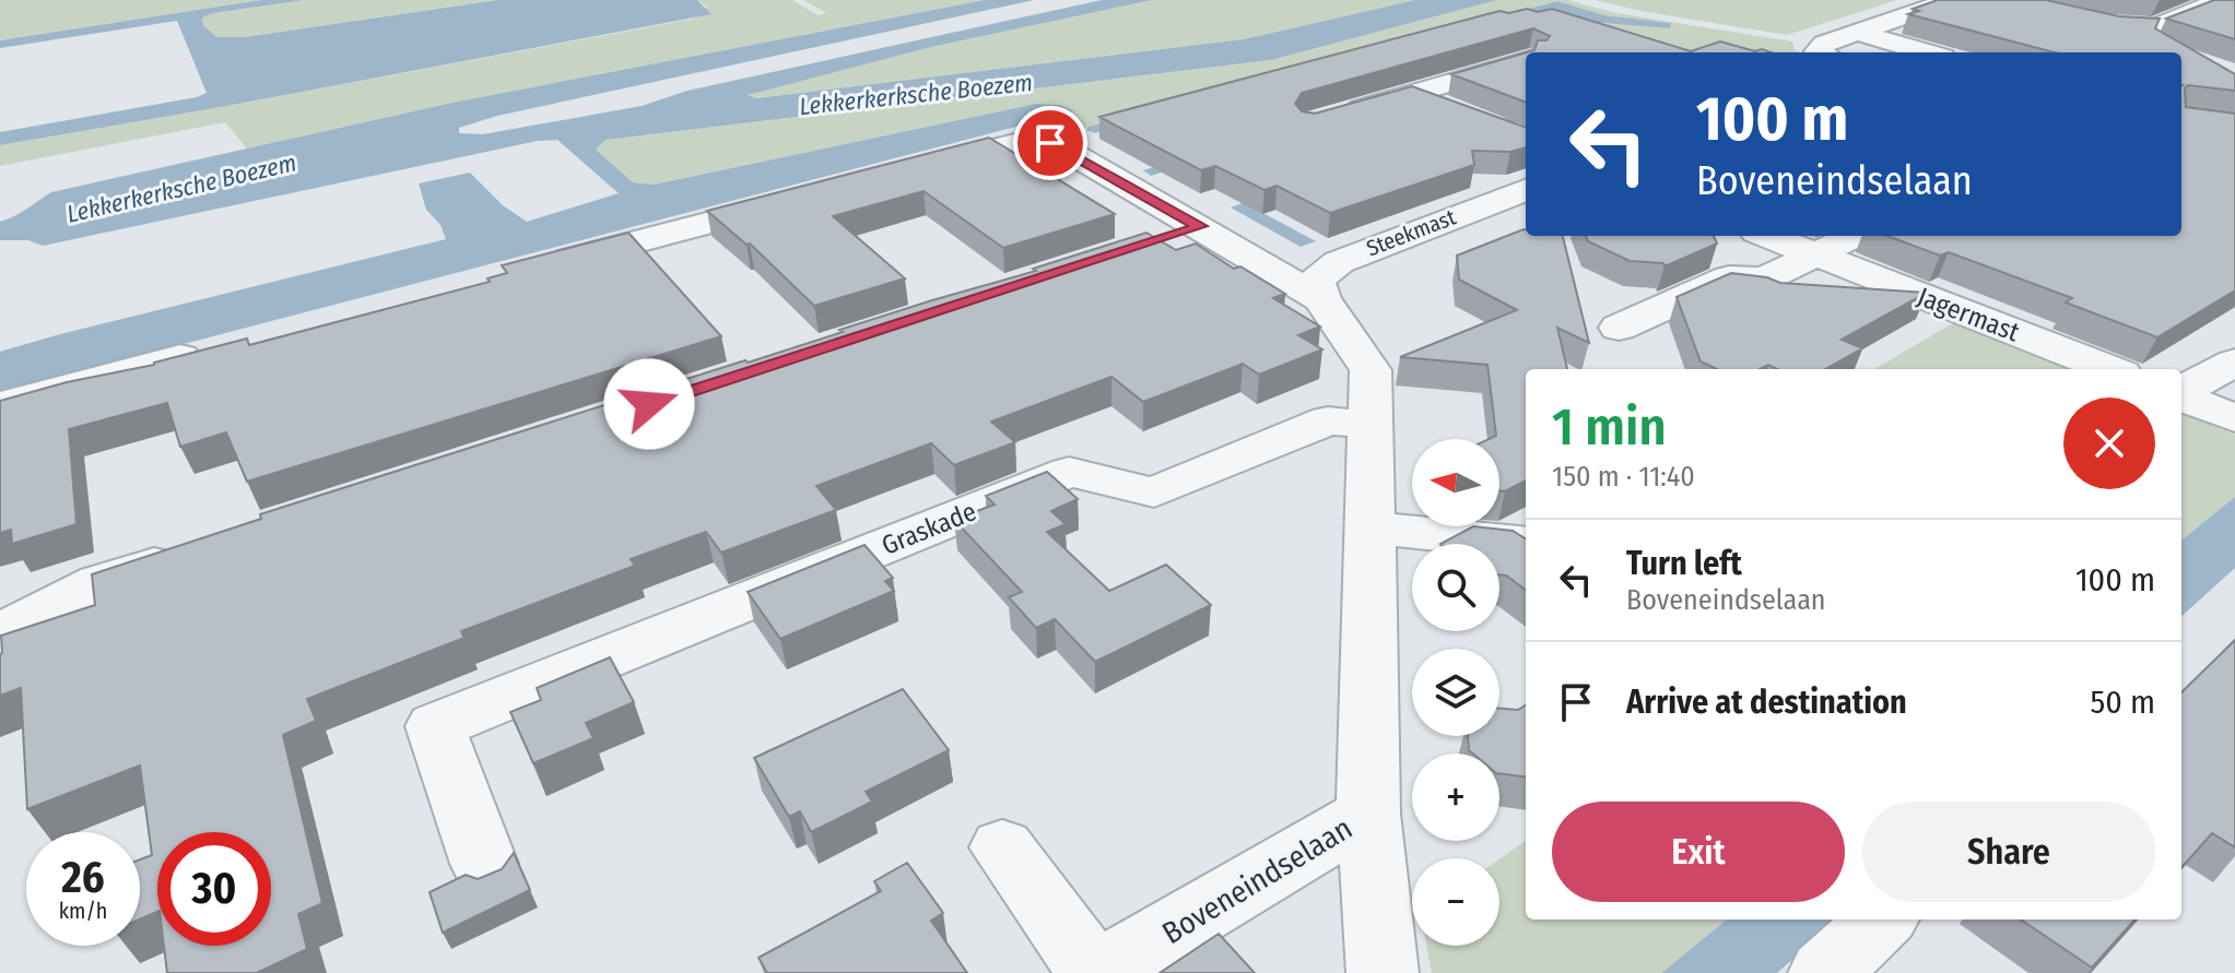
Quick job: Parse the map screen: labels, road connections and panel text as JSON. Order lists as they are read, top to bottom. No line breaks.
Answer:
{"streets":{"street":["Steekmast","Jagermast","Graskade","Boveneindselaan"]},"crossings":[["Steekmast","Boveneindselaan"],["Graskade","Boveneindselaan"]],"water":["Lekkerkerksche Boezem"],"north":"left","page":{"turn":["100 m","Boveneindselaan"],"heading":["1 min","150 m · 11:40"],"map_buttons":["+","−"],"list":[{"name":"Turn left","note":"Boveneindselaan","value":"100 m"},{"name":"Arrive at destination","value":"50 m"}],"buttons":["Exit","Share"],"speed":"26 km/h","limit":"30"}}
